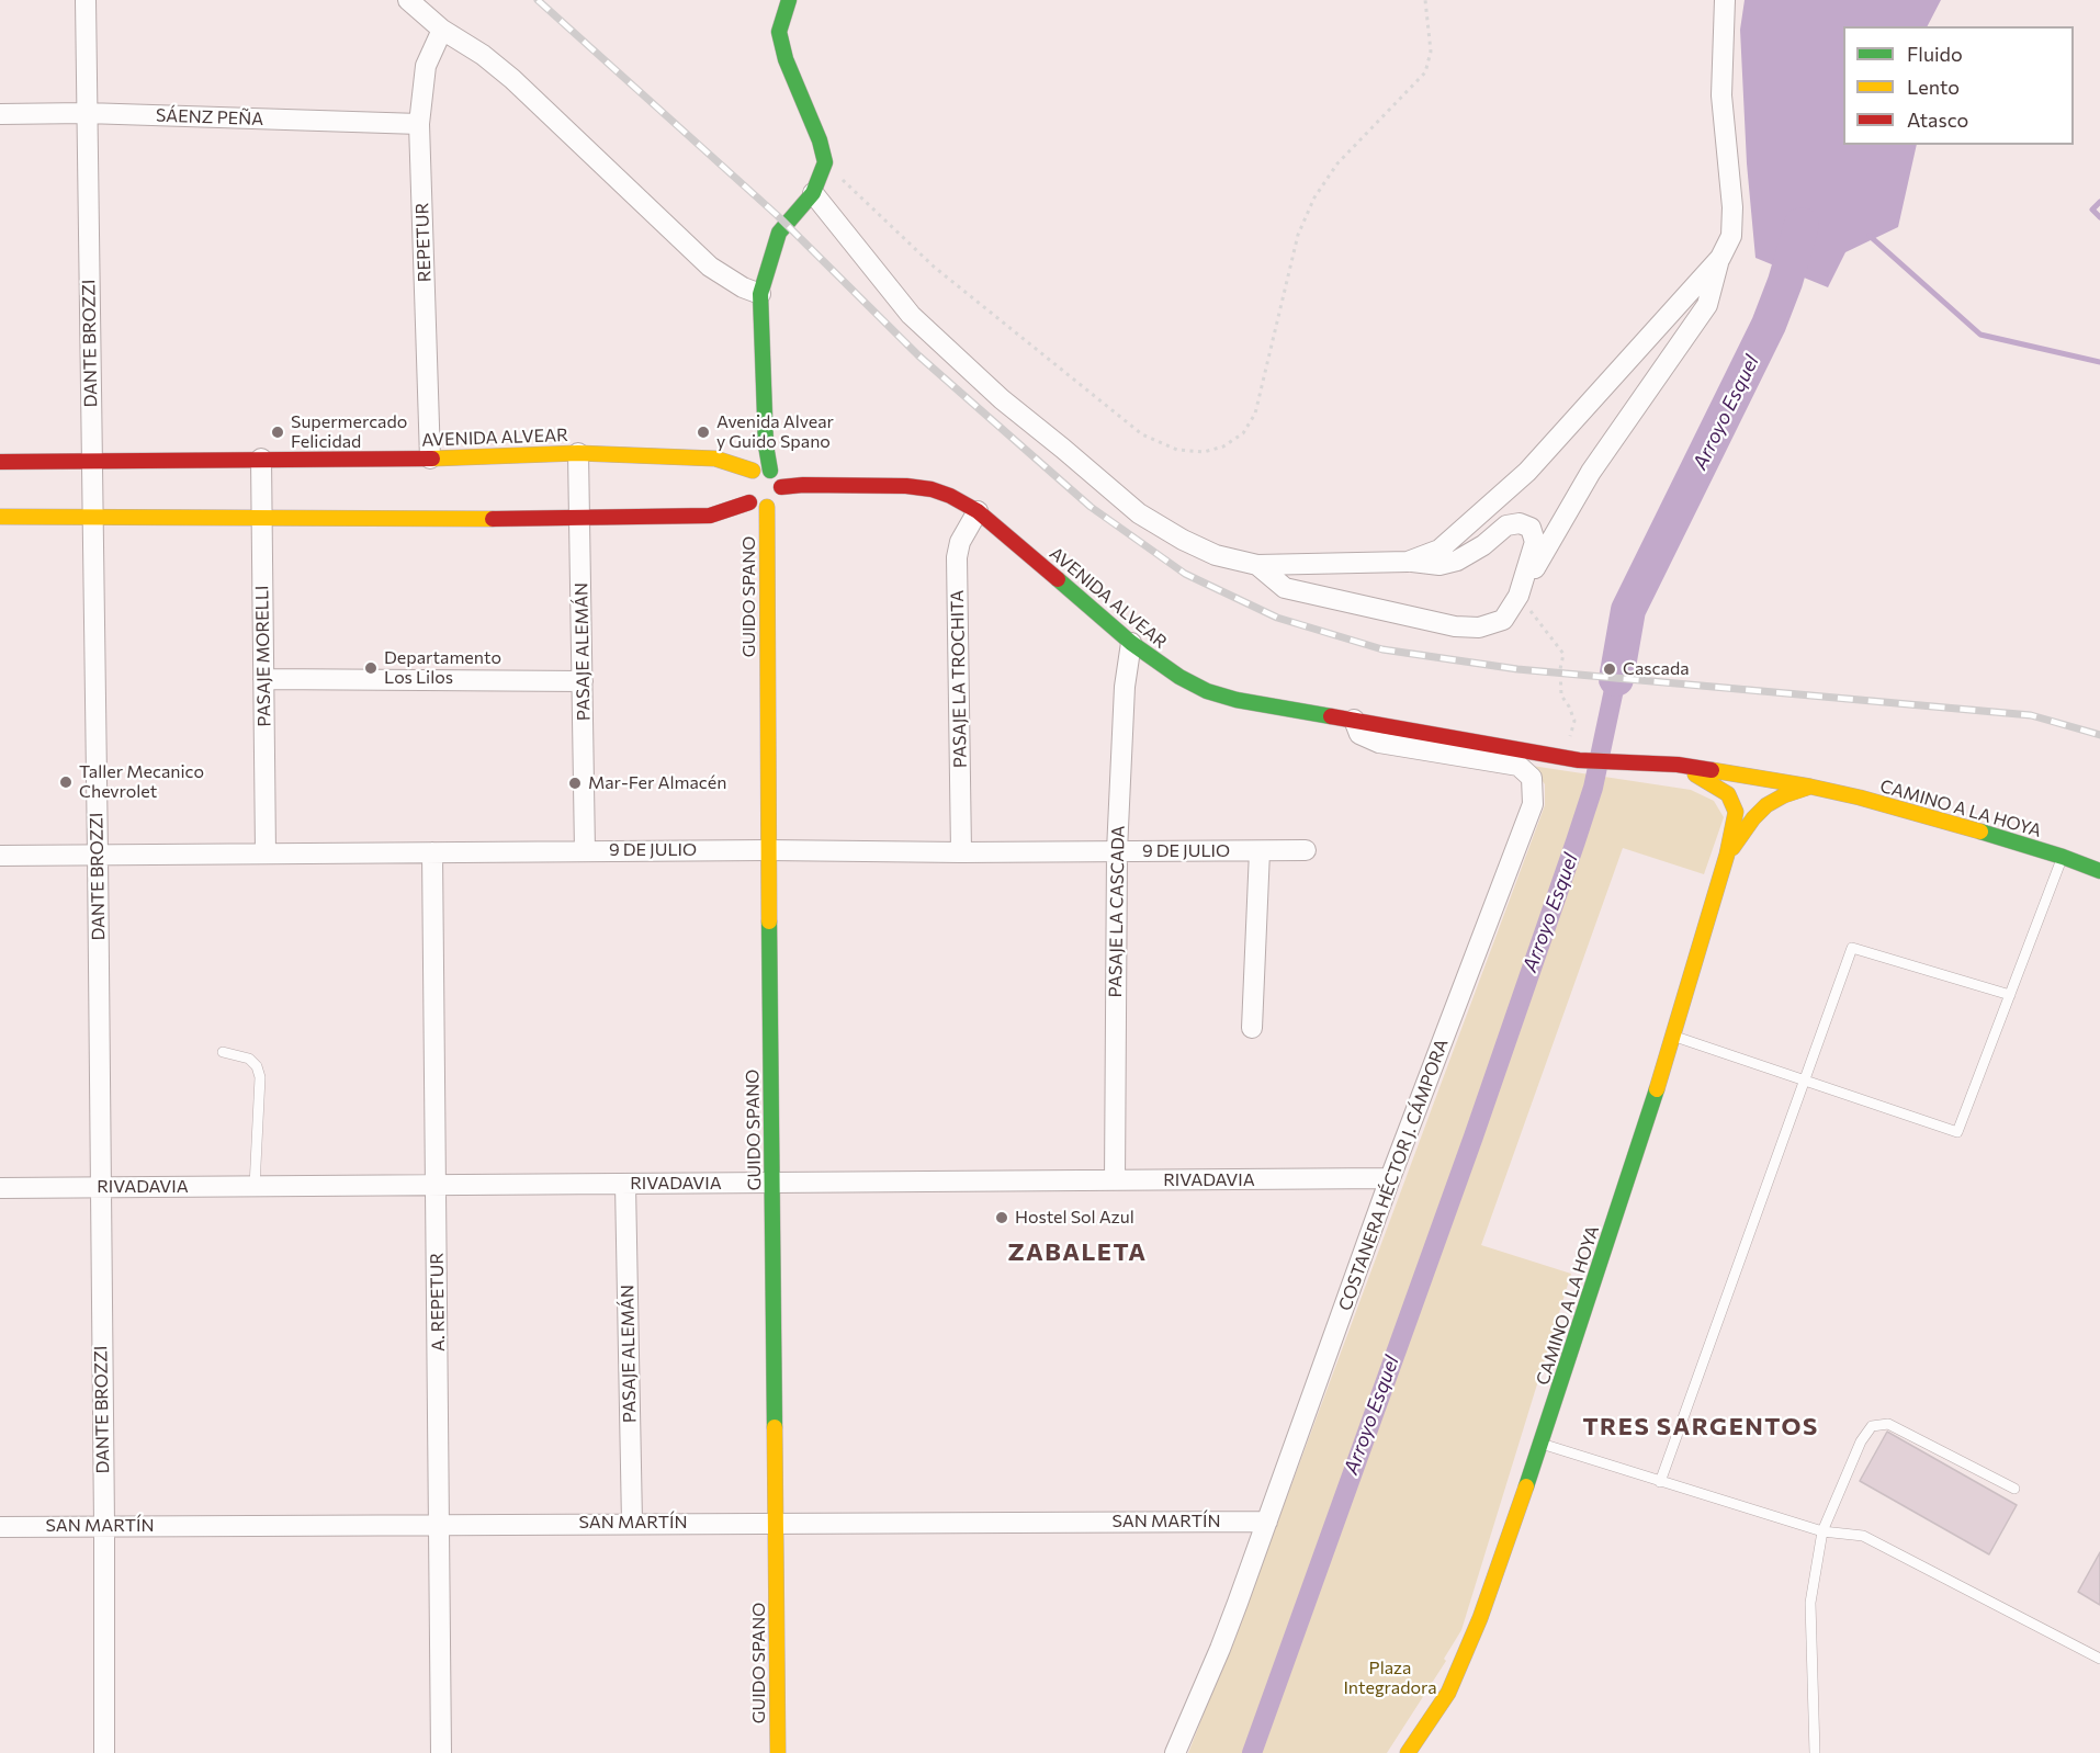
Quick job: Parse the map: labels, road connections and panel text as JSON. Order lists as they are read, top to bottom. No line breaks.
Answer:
{"streets":{"street":["SÁENZ PEÑA","REPETUR","DANTE BROZZI","AVENIDA ALVEAR","GUIDO SPANO","PASAJE ALEMÁN","PASAJE MORELLI","PASAJE LA TROCHITA","CAMINO A LA HOYA","9 DE JULIO","PASAJE LA CASCADA","COSTANERA HÉCTOR J. CÁMPORA","RIVADAVIA","A. REPETUR","SAN MARTÍN"]},"crossings":[["SÁENZ PEÑA","REPETUR"],["SÁENZ PEÑA","DANTE BROZZI"],["REPETUR","AVENIDA ALVEAR"],["DANTE BROZZI","AVENIDA ALVEAR"],["DANTE BROZZI","9 DE JULIO"],["DANTE BROZZI","RIVADAVIA"],["DANTE BROZZI","SAN MARTÍN"],["AVENIDA ALVEAR","GUIDO SPANO"],["AVENIDA ALVEAR","PASAJE ALEMÁN"],["AVENIDA ALVEAR","PASAJE MORELLI"],["AVENIDA ALVEAR","PASAJE LA TROCHITA"],["AVENIDA ALVEAR","CAMINO A LA HOYA"],["AVENIDA ALVEAR","PASAJE LA CASCADA"],["AVENIDA ALVEAR","COSTANERA HÉCTOR J. CÁMPORA"],["GUIDO SPANO","9 DE JULIO"],["GUIDO SPANO","RIVADAVIA"],["GUIDO SPANO","SAN MARTÍN"],["PASAJE ALEMÁN","9 DE JULIO"],["PASAJE ALEMÁN","RIVADAVIA"],["PASAJE ALEMÁN","SAN MARTÍN"],["PASAJE MORELLI","9 DE JULIO"],["PASAJE LA TROCHITA","9 DE JULIO"],["9 DE JULIO","PASAJE LA CASCADA"],["9 DE JULIO","A. REPETUR"],["PASAJE LA CASCADA","RIVADAVIA"],["COSTANERA HÉCTOR J. CÁMPORA","RIVADAVIA"],["COSTANERA HÉCTOR J. CÁMPORA","SAN MARTÍN"],["RIVADAVIA","A. REPETUR"],["A. REPETUR","SAN MARTÍN"]],"districts":["ZABALETA","TRES SARGENTOS"],"water":["Arroyo Esquel"],"parks":["Plaza Integradora"],"places":["Supermercado Felicidad","Avenida Alvear y Guido Spano","Departamento Los Lilos","Cascada","Taller Mecanico Chevrolet","Mar-Fer Almacén","Hostel Sol Azul"],"legend":["Fluido","Lento","Atasco"]}
